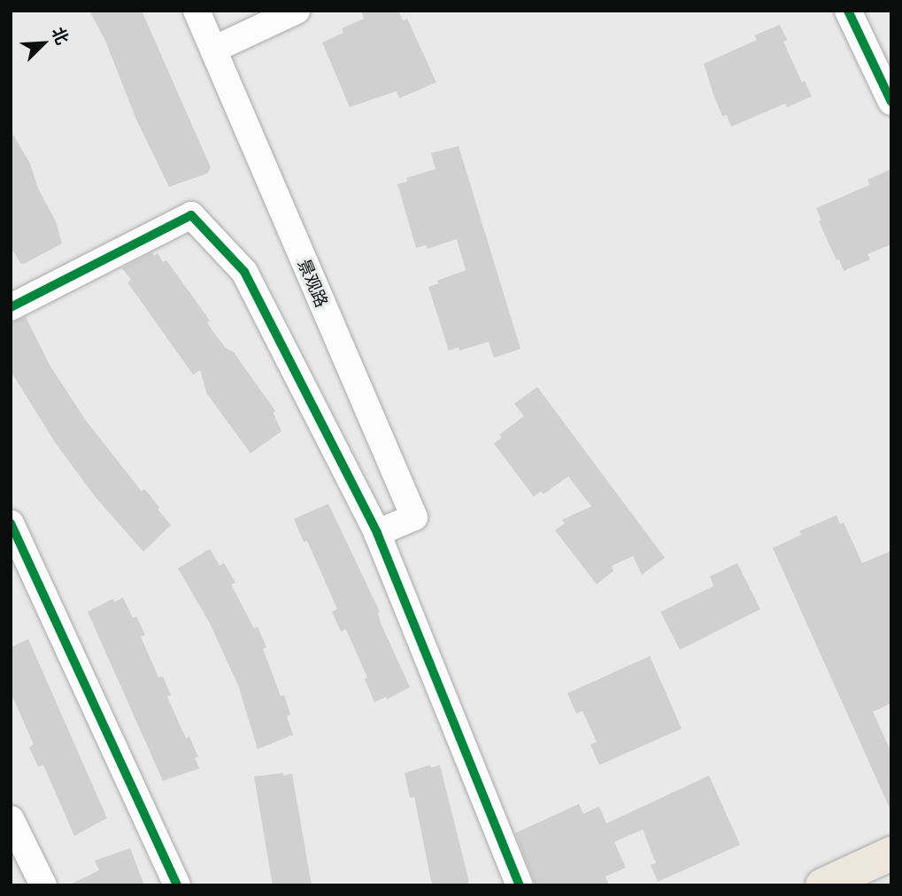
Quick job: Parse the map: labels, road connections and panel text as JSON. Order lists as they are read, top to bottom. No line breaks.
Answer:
{"streets":{"street":["景观路"]},"north":"top right"}
